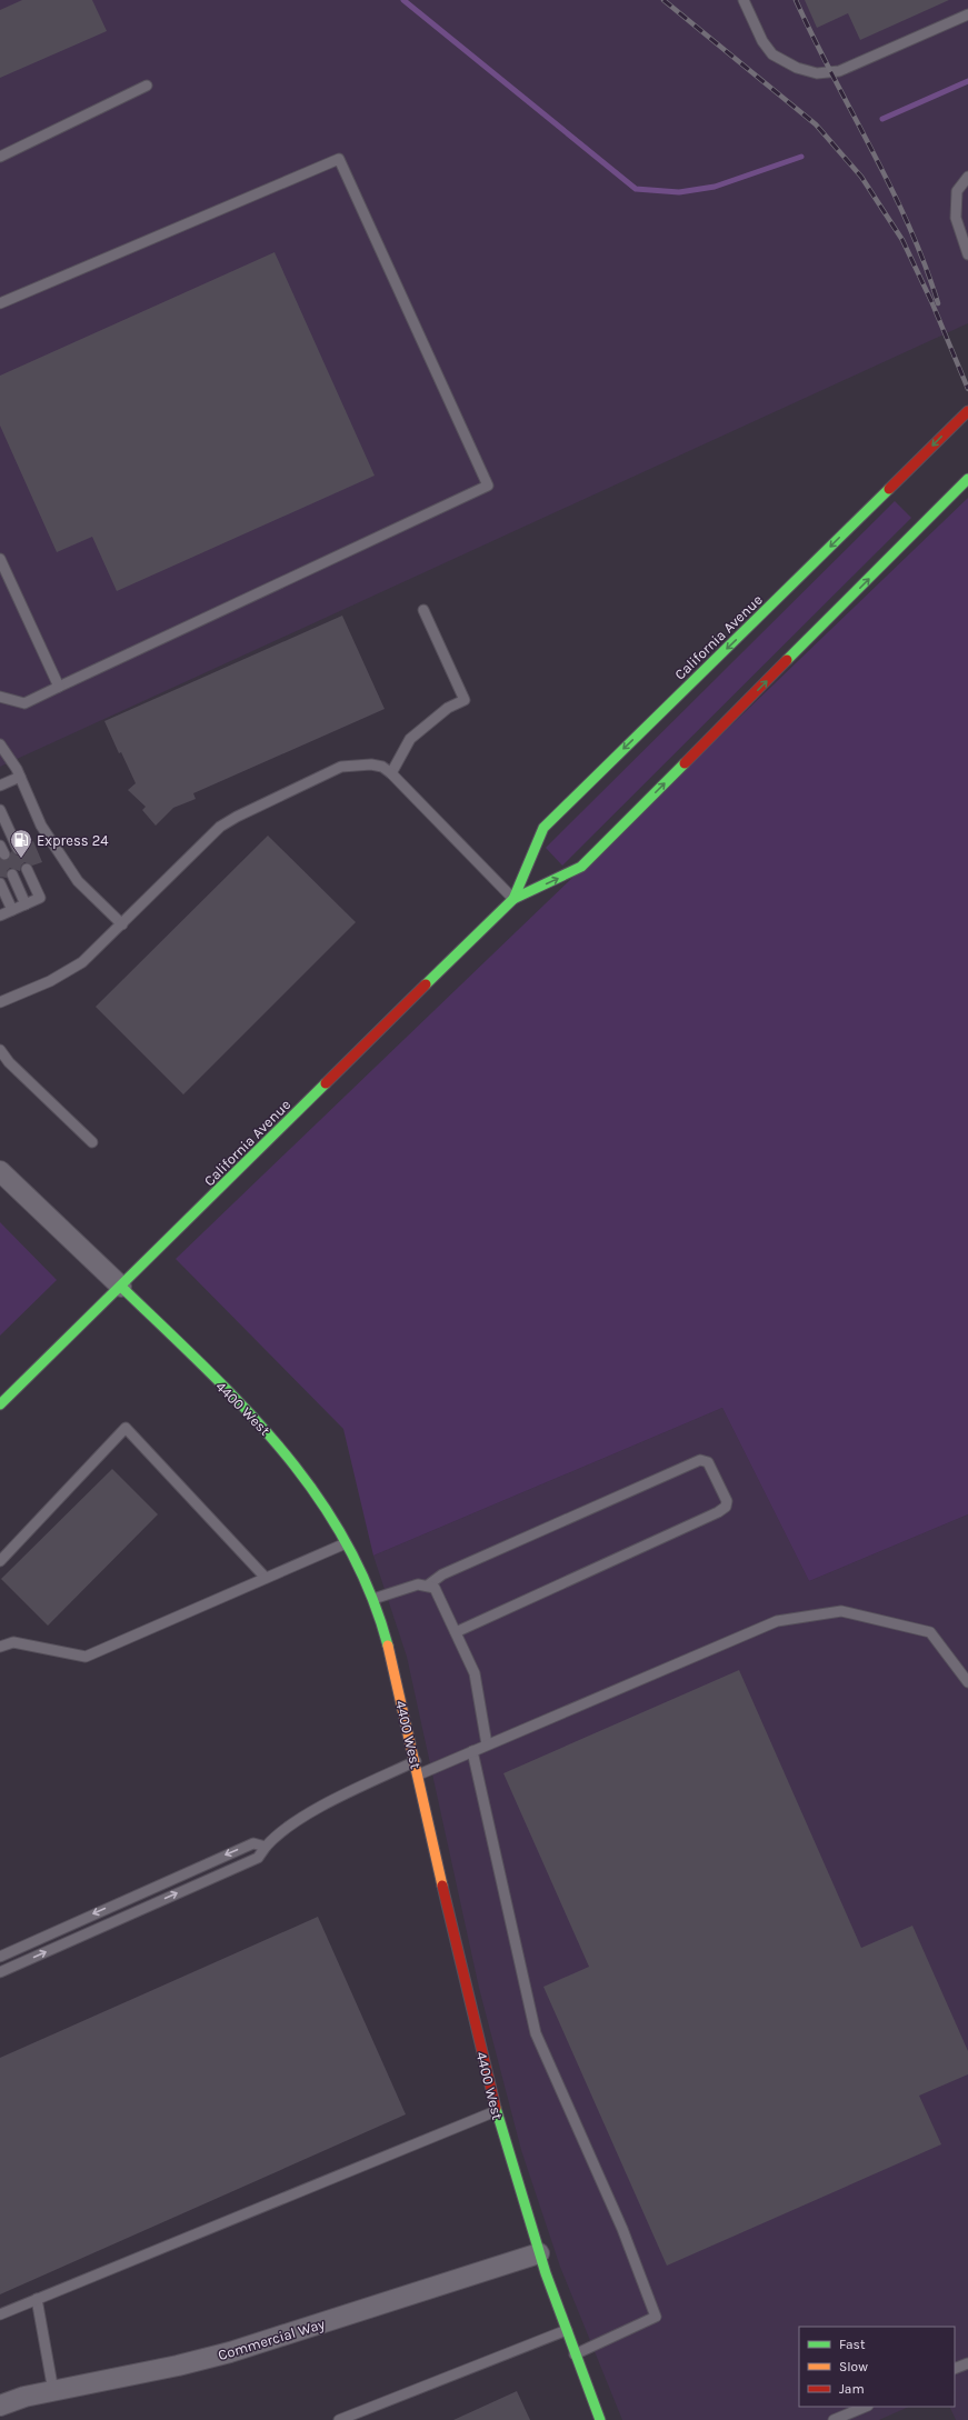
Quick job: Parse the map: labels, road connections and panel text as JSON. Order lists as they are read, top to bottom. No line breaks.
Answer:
{"streets":{"main road":["California Avenue","4400 West"],"street":["Commercial Way"]},"crossings":[["California Avenue","4400 West"],["4400 West","Commercial Way"]],"places":{"fuel station":["Express 24"]},"legend":["Fast","Slow","Jam"]}
